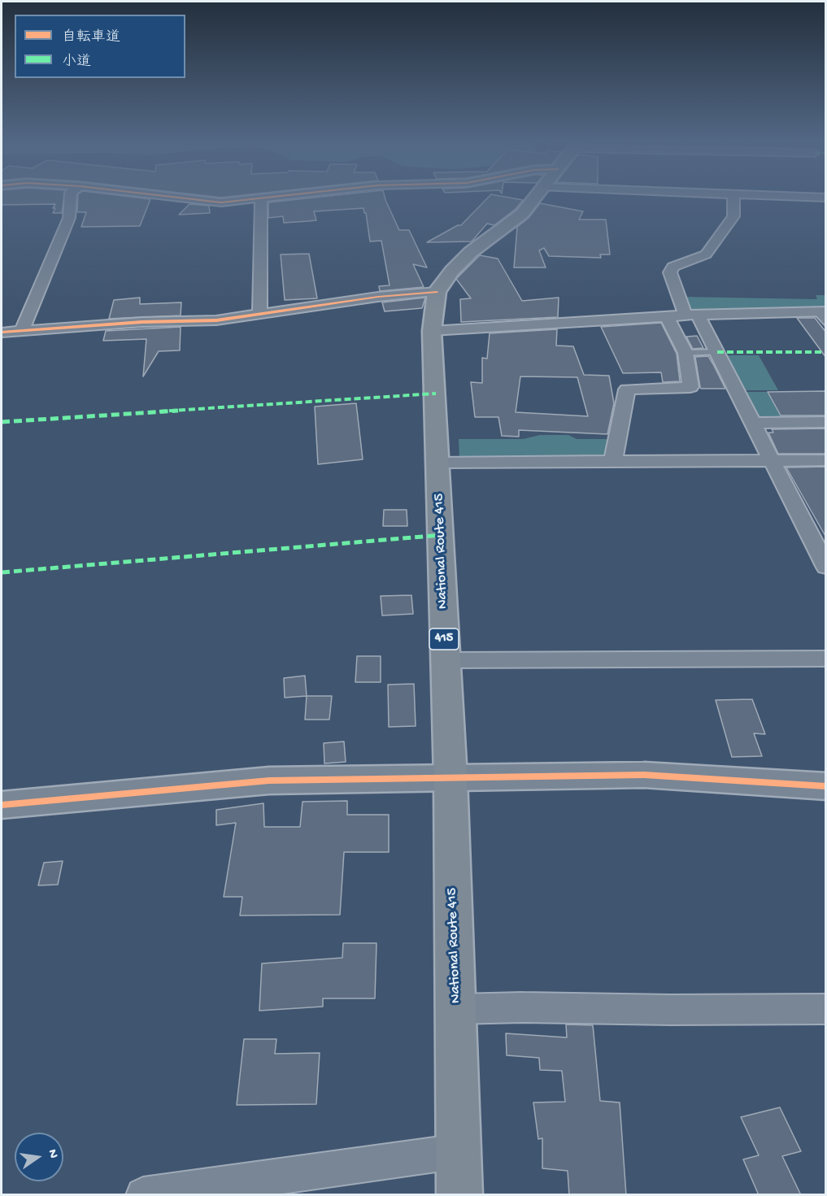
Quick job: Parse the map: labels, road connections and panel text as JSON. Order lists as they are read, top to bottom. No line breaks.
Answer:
{"streets":{"highway":["National Route 415","415"]},"legend":["自転車道","小道"],"north":"right"}
